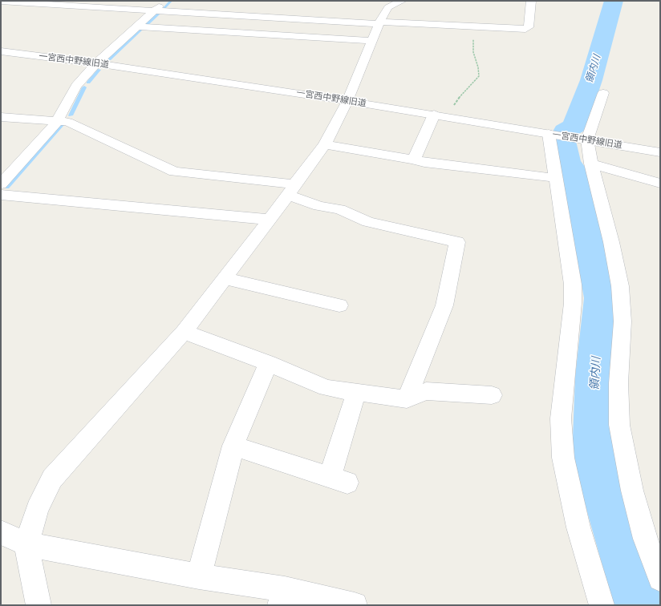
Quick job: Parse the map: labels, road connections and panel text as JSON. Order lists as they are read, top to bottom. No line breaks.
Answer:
{"streets":{"street":["一宮西中野線旧道"]},"water":["領内川"]}
